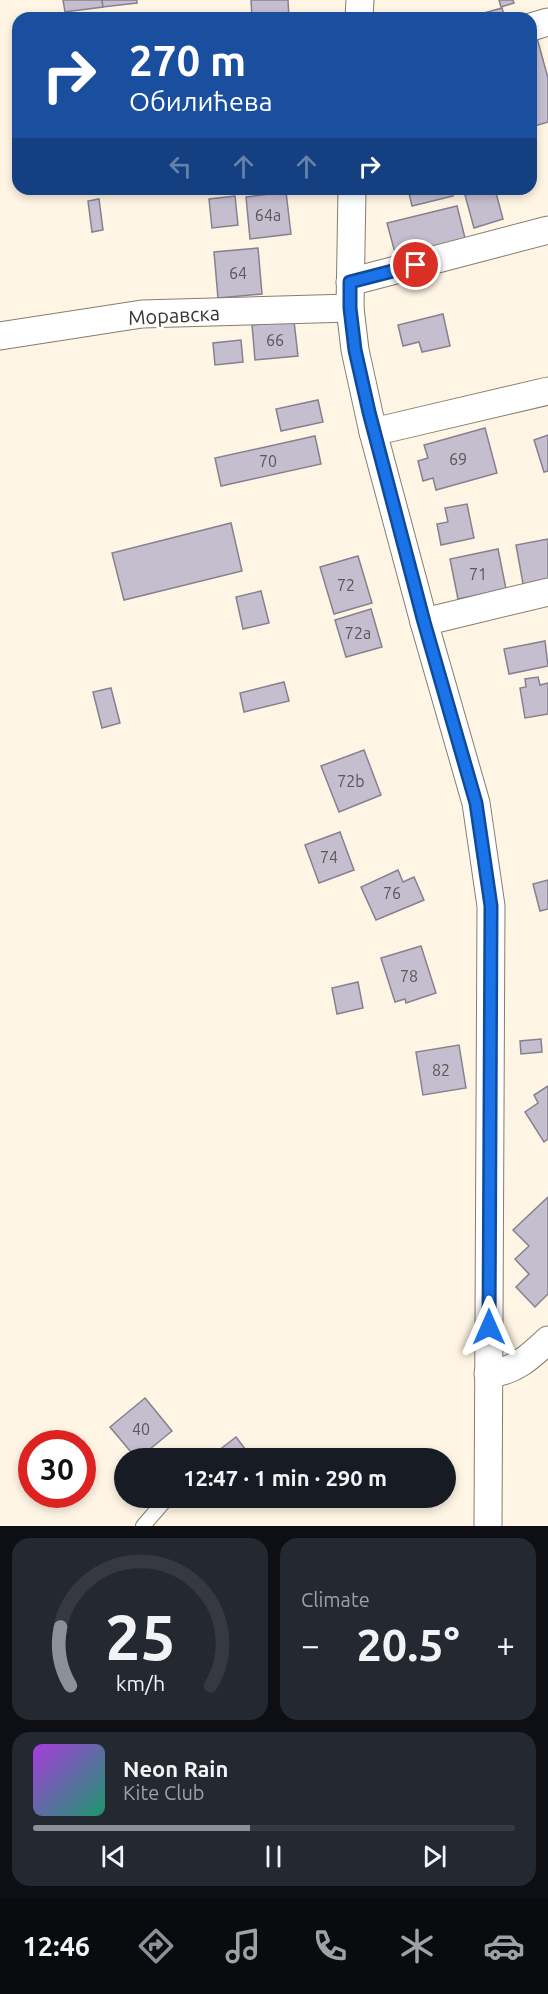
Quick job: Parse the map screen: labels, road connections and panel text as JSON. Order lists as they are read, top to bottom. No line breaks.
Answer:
{"streets":{"street":["Моравска"]},"house_numbers":["64a","64","66","69","70","71","72","72a","72b","74","76","78","82","40"],"page":{"turn":["270 m","Обилићева"],"limit":"30","trip":"12:47 · 1 min · 290 m","tile":"Climate","heat":["−","20.5°","+"],"song":["Neon Rain","Kite Club"],"tabs":"12:46","gauge":["25","km/h"]}}
